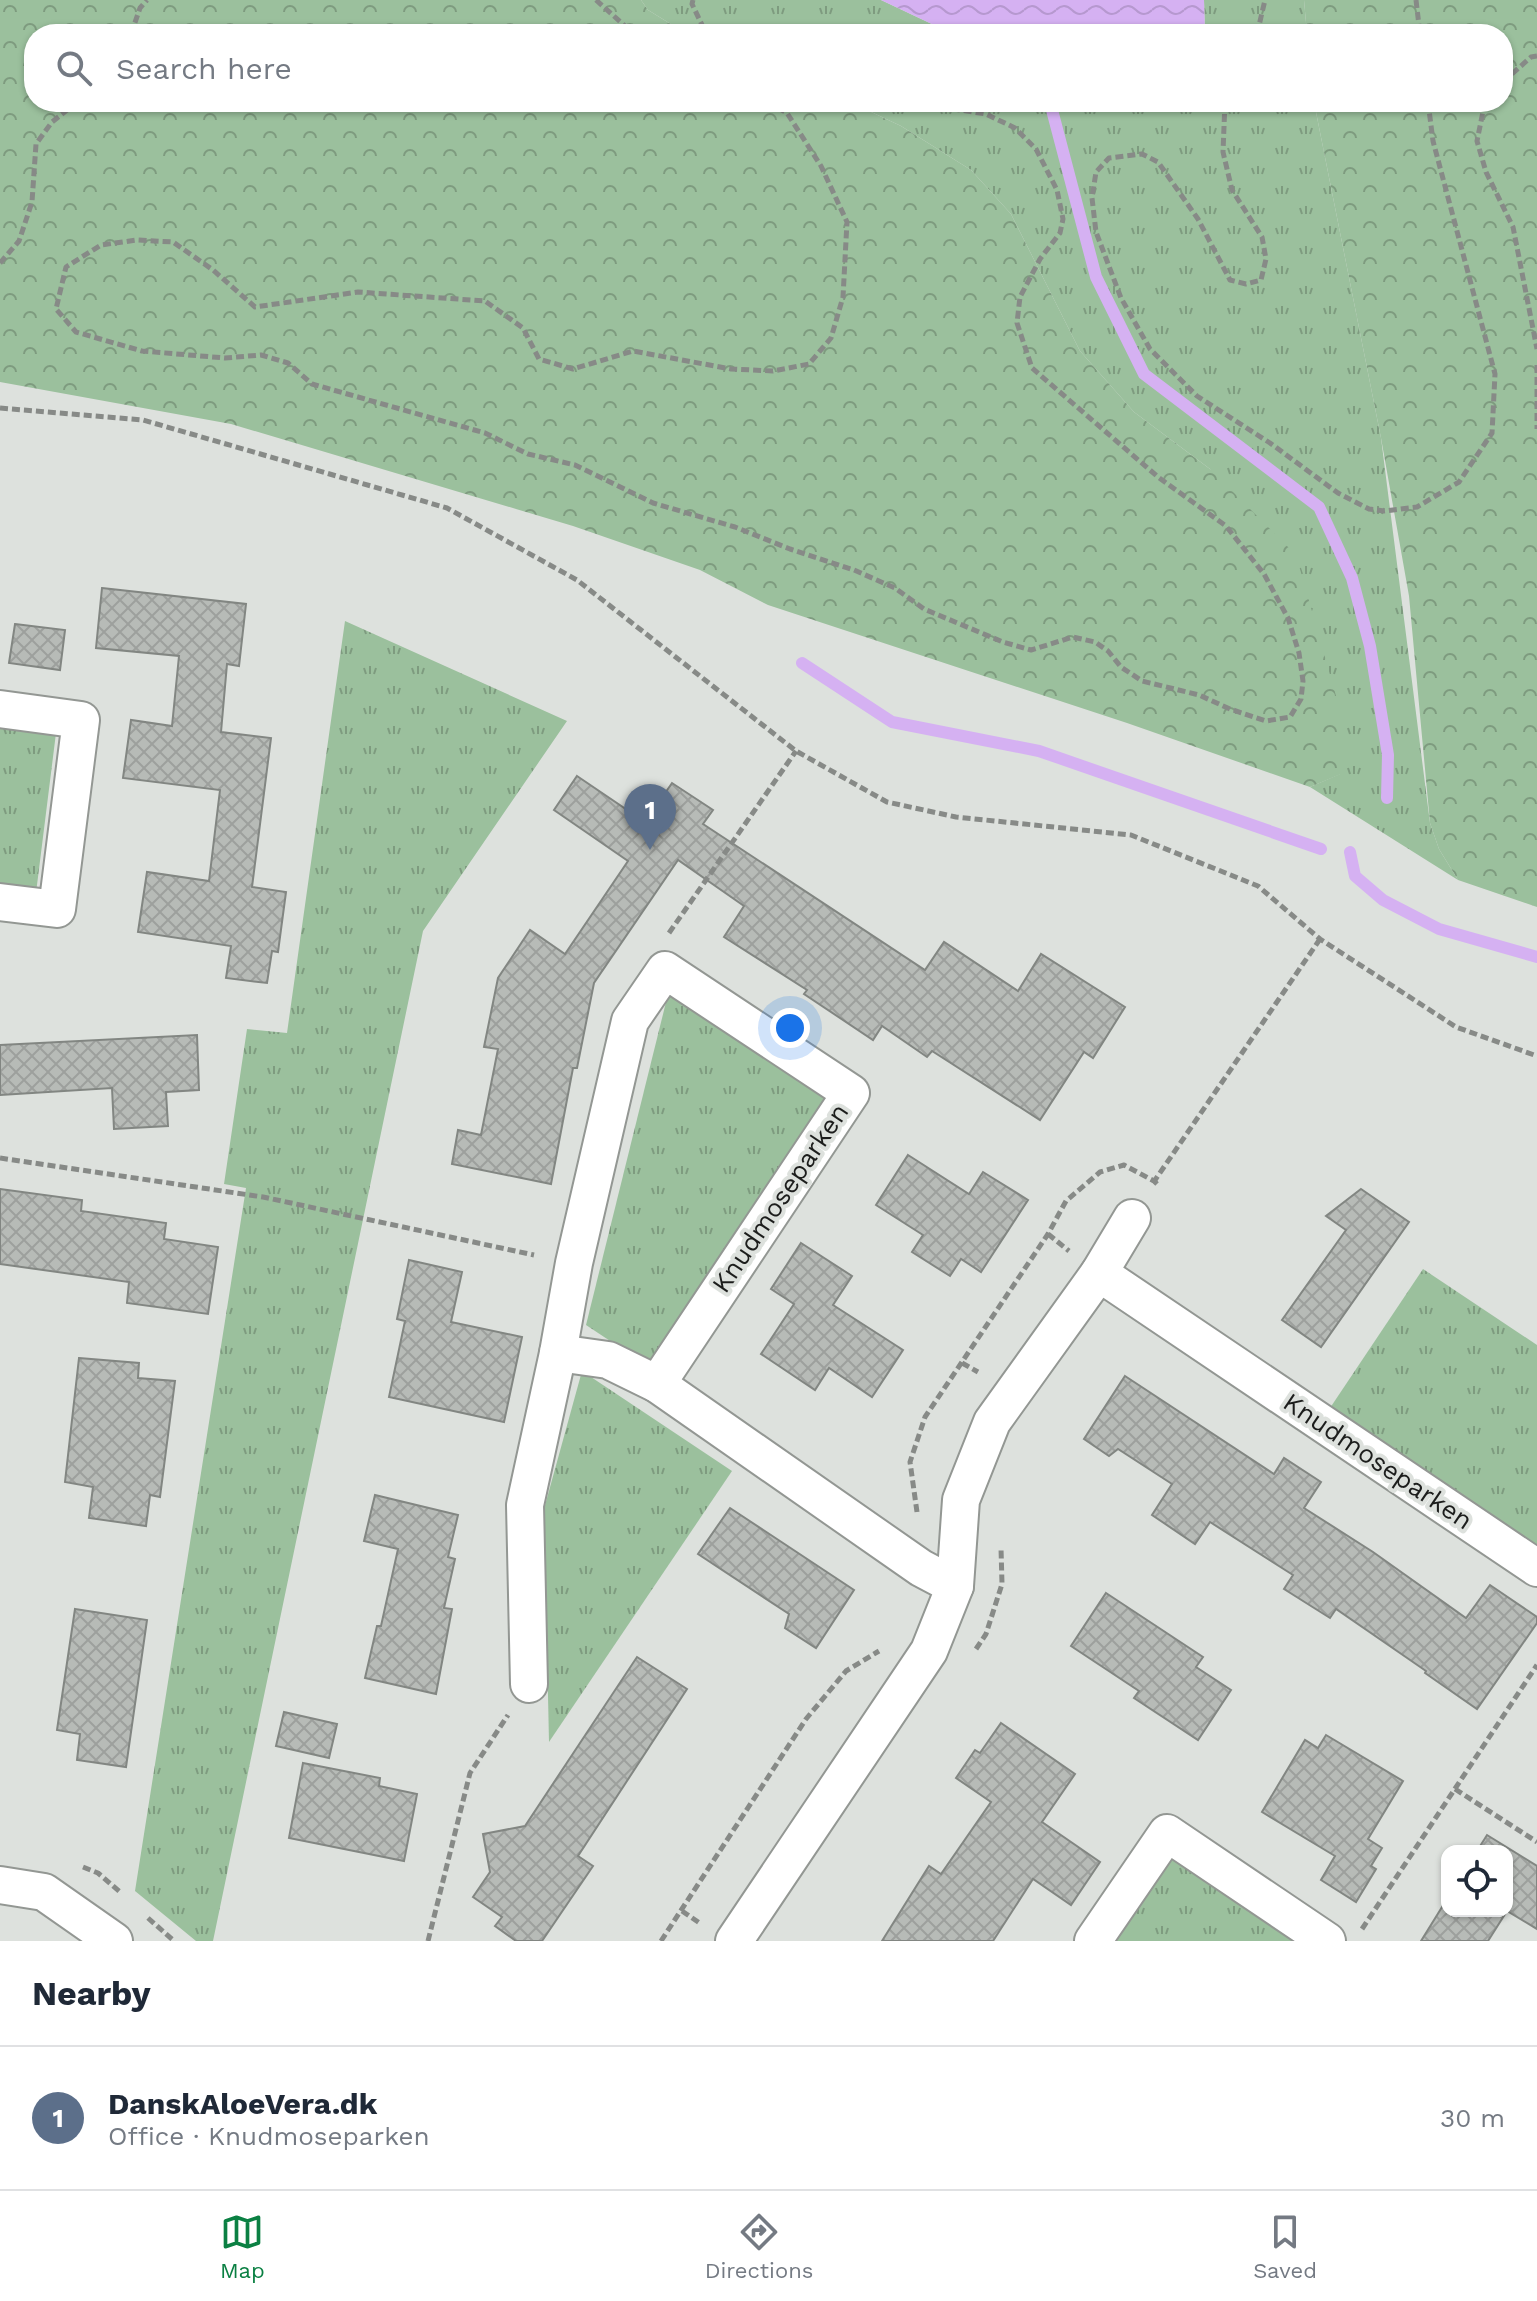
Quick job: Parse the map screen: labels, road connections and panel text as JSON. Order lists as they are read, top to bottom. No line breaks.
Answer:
{"streets":{"street":["Knudmoseparken"]},"page":{"search":"Search here","pins":"1","heading":"Nearby","list":[{"mark":"1","name":"DanskAloeVera.dk","note":"Office · Knudmoseparken","value":"30 m"}],"nav":["Map","Directions","Saved"]}}
